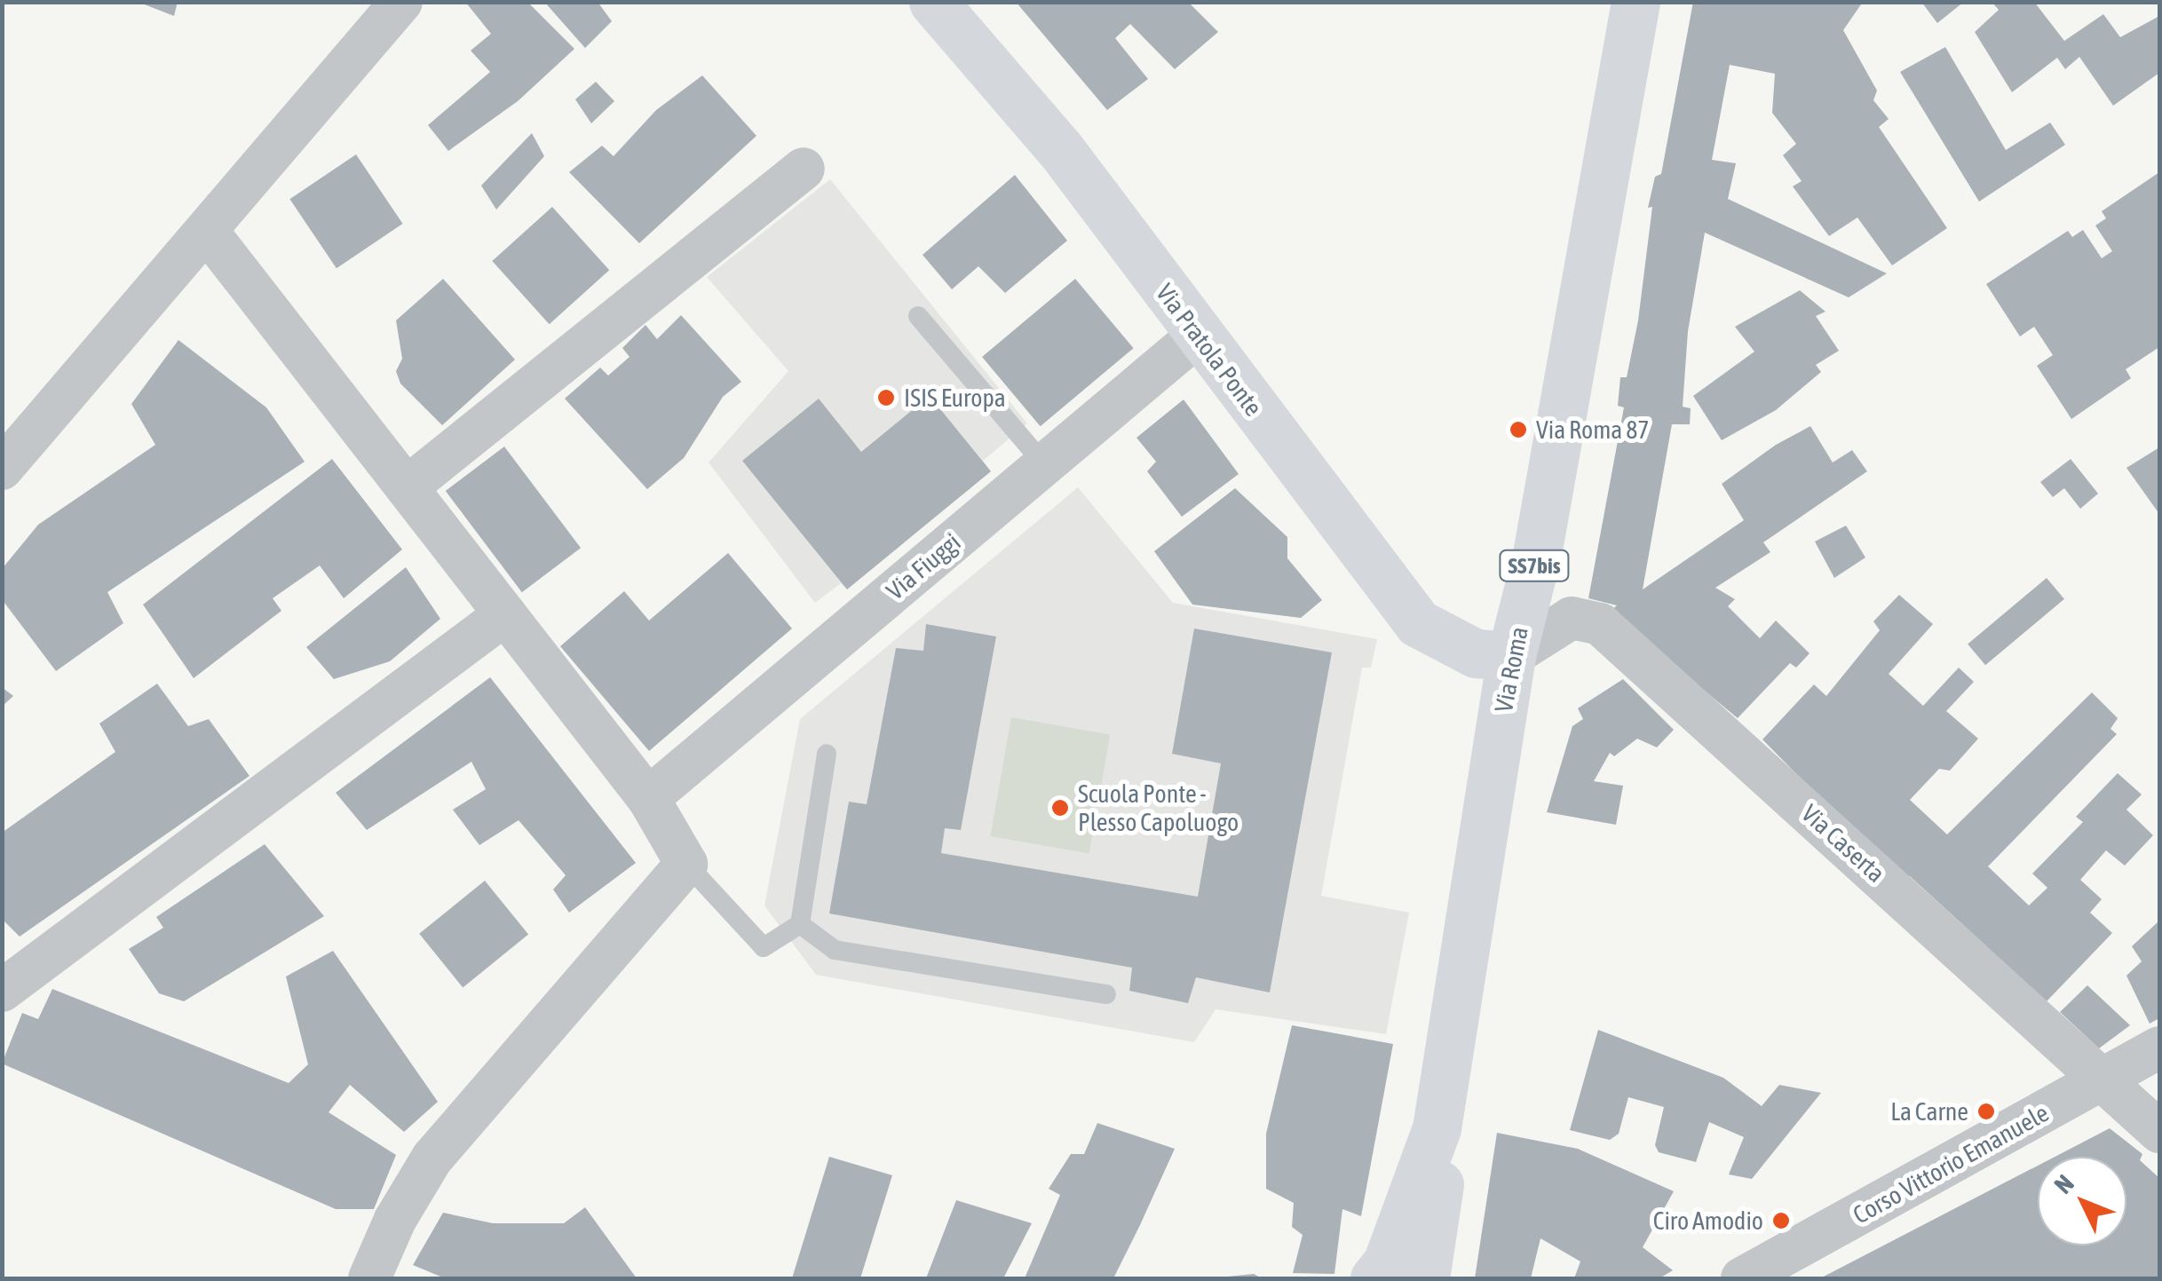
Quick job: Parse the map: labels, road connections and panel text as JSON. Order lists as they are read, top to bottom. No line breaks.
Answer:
{"streets":{"main road":["Via Pratola Ponte","SS7bis","Via Roma"],"street":["Via Fiuggi","Via Caserta","Corso Vittorio Emanuele"]},"crossings":[["Via Pratola Ponte","Via Fiuggi"],["Via Pratola Ponte","Via Roma"],["Via Pratola Ponte","Via Caserta"],["SS7bis","Via Roma"],["Via Roma","Via Caserta"],["Via Caserta","Corso Vittorio Emanuele"]],"places":["ISIS Europa","Via Roma 87","Scuola Ponte - Plesso Capoluogo","La Carne","Ciro Amodio"],"north":"top left"}
